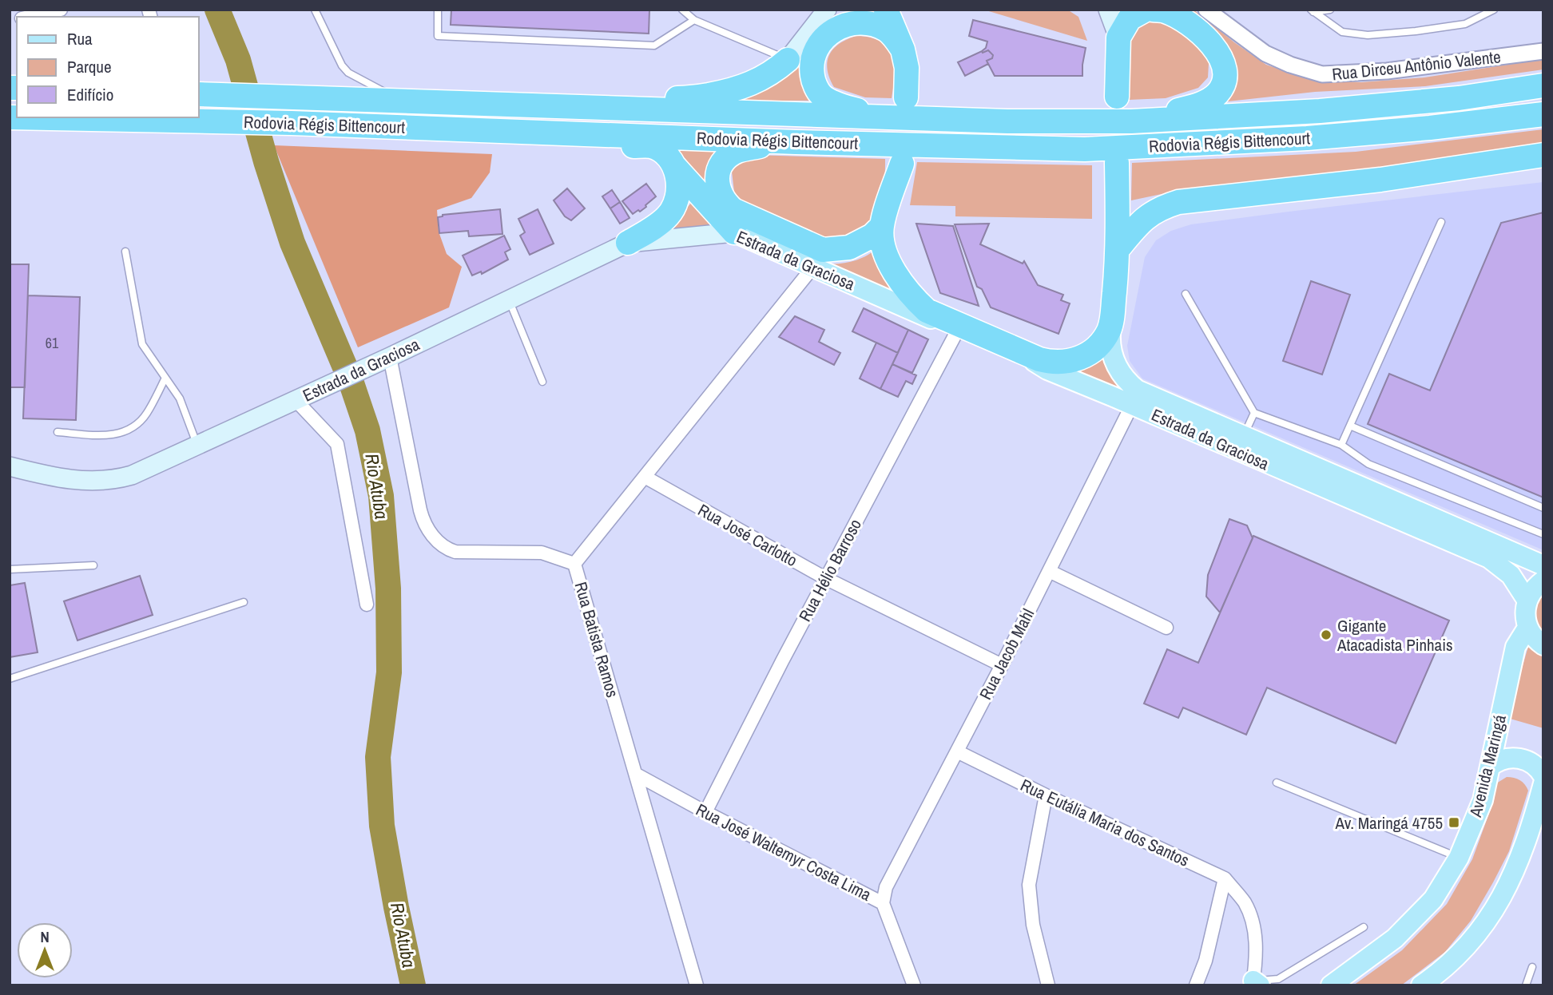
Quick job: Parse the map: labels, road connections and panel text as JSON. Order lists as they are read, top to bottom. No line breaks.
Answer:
{"streets":{"highway":["Rodovia Régis Bittencourt"],"main road":["Estrada da Graciosa","Avenida Maringá"],"street":["Rua Dirceu Antônio Valente","Rua José Carlotto","Rua Hélio Barroso","Rua Batista Ramos","Rua Jacob Mahl","Rua Eutália Maria dos Santos","Rua José Waltemyr Costa Lima"]},"crossings":[["Estrada da Graciosa","Rua Hélio Barroso"],["Estrada da Graciosa","Rua Batista Ramos"],["Estrada da Graciosa","Rua Jacob Mahl"],["Rua José Carlotto","Rua Hélio Barroso"],["Rua José Carlotto","Rua Batista Ramos"],["Rua José Carlotto","Rua Jacob Mahl"],["Rua Hélio Barroso","Rua José Waltemyr Costa Lima"],["Rua Batista Ramos","Rua José Waltemyr Costa Lima"],["Rua Jacob Mahl","Rua Eutália Maria dos Santos"],["Rua Jacob Mahl","Rua José Waltemyr Costa Lima"]],"water":["Rio Atuba"],"places":{"other":["Gigante Atacadista Pinhais"],"transit":["Av. Maringá 4755"]},"house_numbers":["61"],"legend":["Rua","Parque","Edifício"],"north":"top"}
